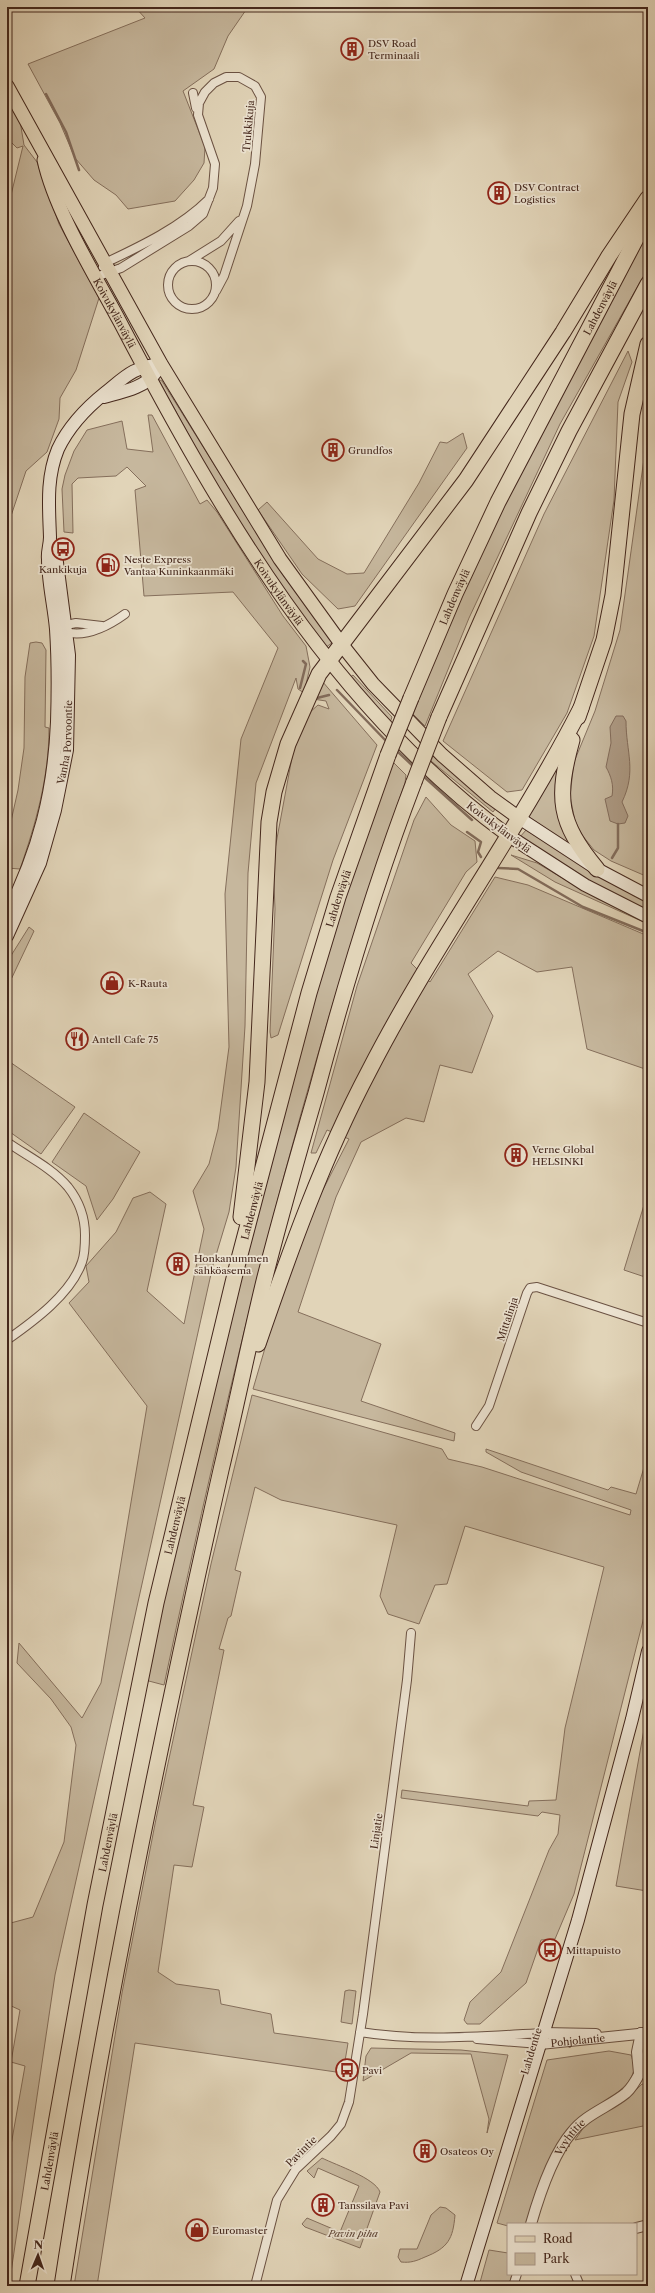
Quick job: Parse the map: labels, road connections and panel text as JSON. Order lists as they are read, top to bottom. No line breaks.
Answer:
{"streets":{"highway":["Lahdenväylä"],"main road":["Koivukylänväylä","Vanha Porvoontie","Lahdentie"],"street":["Trukkikuja","Mittalinja","Linjatie","Pohjolantie","Vyyhtitie","Pavintie"]},"crossings":[["Koivukylänväylä","Vanha Porvoontie"],["Linjatie","Pavintie"],["Pohjolantie","Lahdentie"],["Pohjolantie","Vyyhtitie"]],"parks":["Pavin piha"],"places":{"building":["DSV Road Terminaali","DSV Contract Logistics","Grundfos","Verne Global HELSINKI","Honkanummen sähköasema","Osateos Oy","Tanssilava Pavi"],"bus stop":["Kankikuja","Mittapuisto","Pavi"],"fuel station":["Neste Express Vantaa Kuninkaanmäki"],"shop":["K-Rauta","Euromaster"],"restaurant":["Antell Cafe 75"]},"legend":["Road","Park"],"north":"top"}
